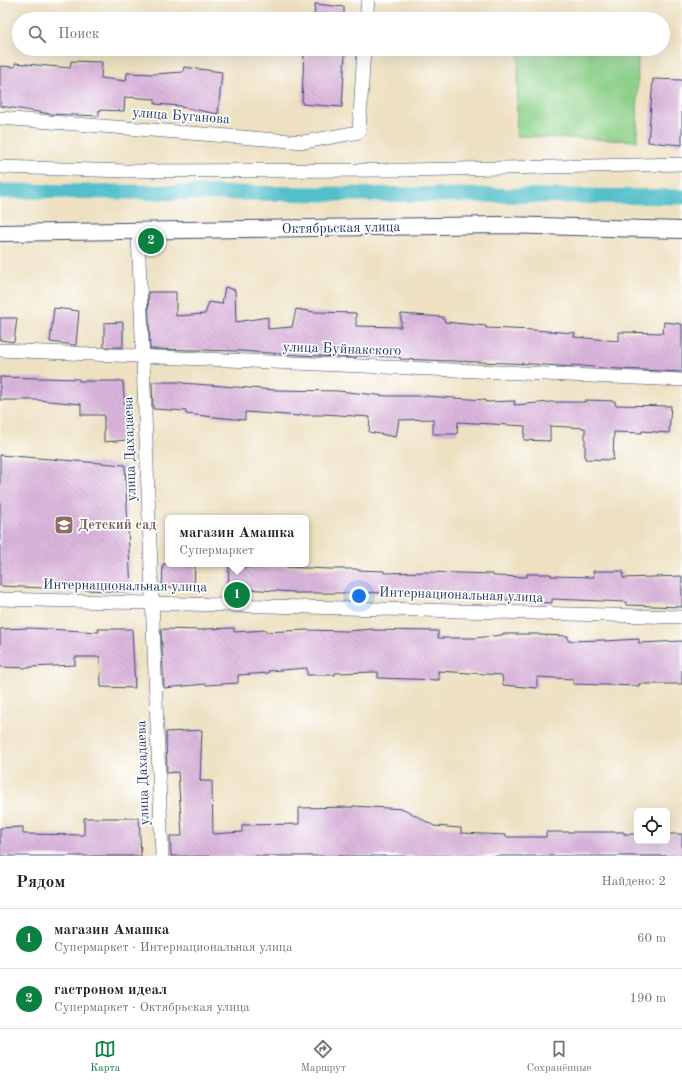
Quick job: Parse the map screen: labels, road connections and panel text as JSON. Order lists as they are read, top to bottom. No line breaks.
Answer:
{"streets":{"street":["улица Буганова","Октябрьская улица","улица Буйнакского","улица Дахадаева","Интернациональная улица"]},"crossings":[["Октябрьская улица","улица Дахадаева"],["улица Буйнакского","улица Дахадаева"],["улица Дахадаева","Интернациональная улица"]],"places":{"school or university":["Детский сад"]},"page":{"search":"Поиск","pins":["2","1"],"popup":["магазин Амашка","Супермаркет"],"heading":["Рядом","Найдено: 2"],"list":[{"mark":"1","name":"магазин Амашка","note":"Супермаркет · Интернациональная улица","value":"60 m"},{"mark":"2","name":"гастроном идеал","note":"Супермаркет · Октябрьская улица","value":"190 m"}],"nav":["Карта","Маршрут","Сохранённые"]}}
